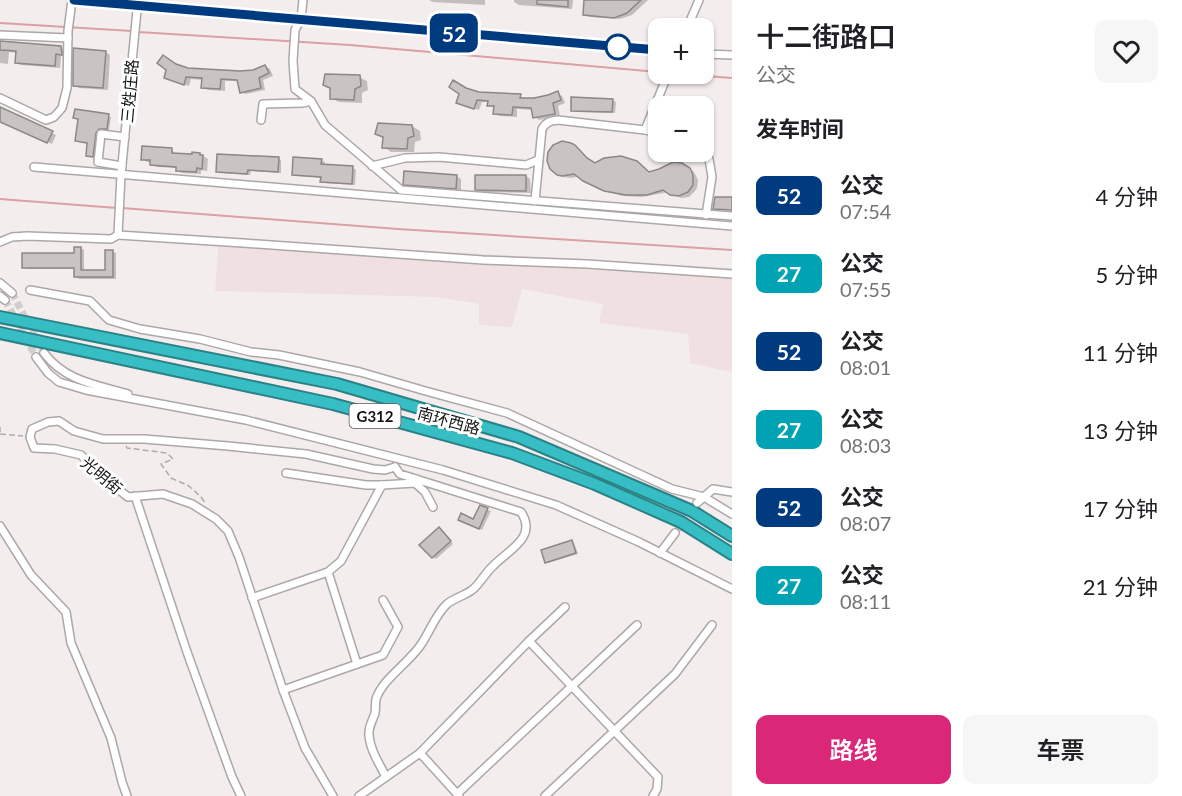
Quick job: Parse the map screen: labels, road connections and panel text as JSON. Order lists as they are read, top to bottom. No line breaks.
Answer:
{"streets":{"highway":["G312","南环西路"],"street":["三姓庄路","光明街"]},"lines":["bus line 52"],"page":{"on_map":"52","heading":[["十二街路口","公交"],"发车时间"],"map_buttons":["+","−"],"list":[{"mark":"52","name":"公交","note":"07:54","value":"4 分钟"},{"mark":"27","name":"公交","note":"07:55","value":"5 分钟"},{"mark":"52","name":"公交","note":"08:01","value":"11 分钟"},{"mark":"27","name":"公交","note":"08:03","value":"13 分钟"},{"mark":"52","name":"公交","note":"08:07","value":"17 分钟"},{"mark":"27","name":"公交","note":"08:11","value":"21 分钟"}],"buttons":["路线","车票"]}}
